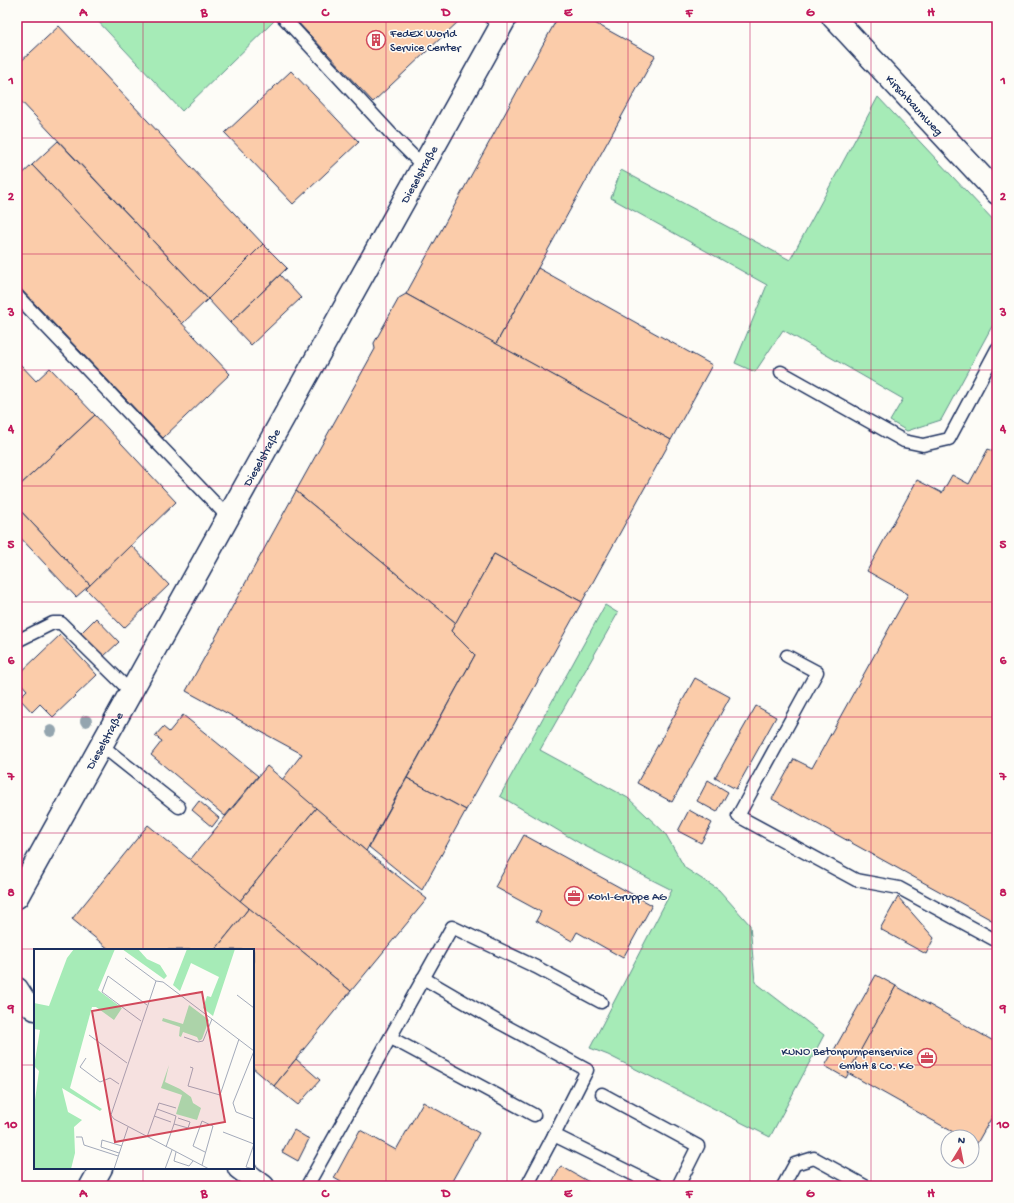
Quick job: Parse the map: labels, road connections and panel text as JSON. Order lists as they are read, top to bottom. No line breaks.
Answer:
{"streets":{"street":["Kirschbaumweg","Dieselstraße"]},"places":{"building":["FedEx World Service Center"],"office":["Kohl-Gruppe AG","KUNO Betonpumpenservice GmbH & Co. KG"]},"north":"top","grid":{"columns":["A","B","C","D","E","F","G","H"],"rows":["1","2","3","4","5","6","7","8","9","10"]}}
